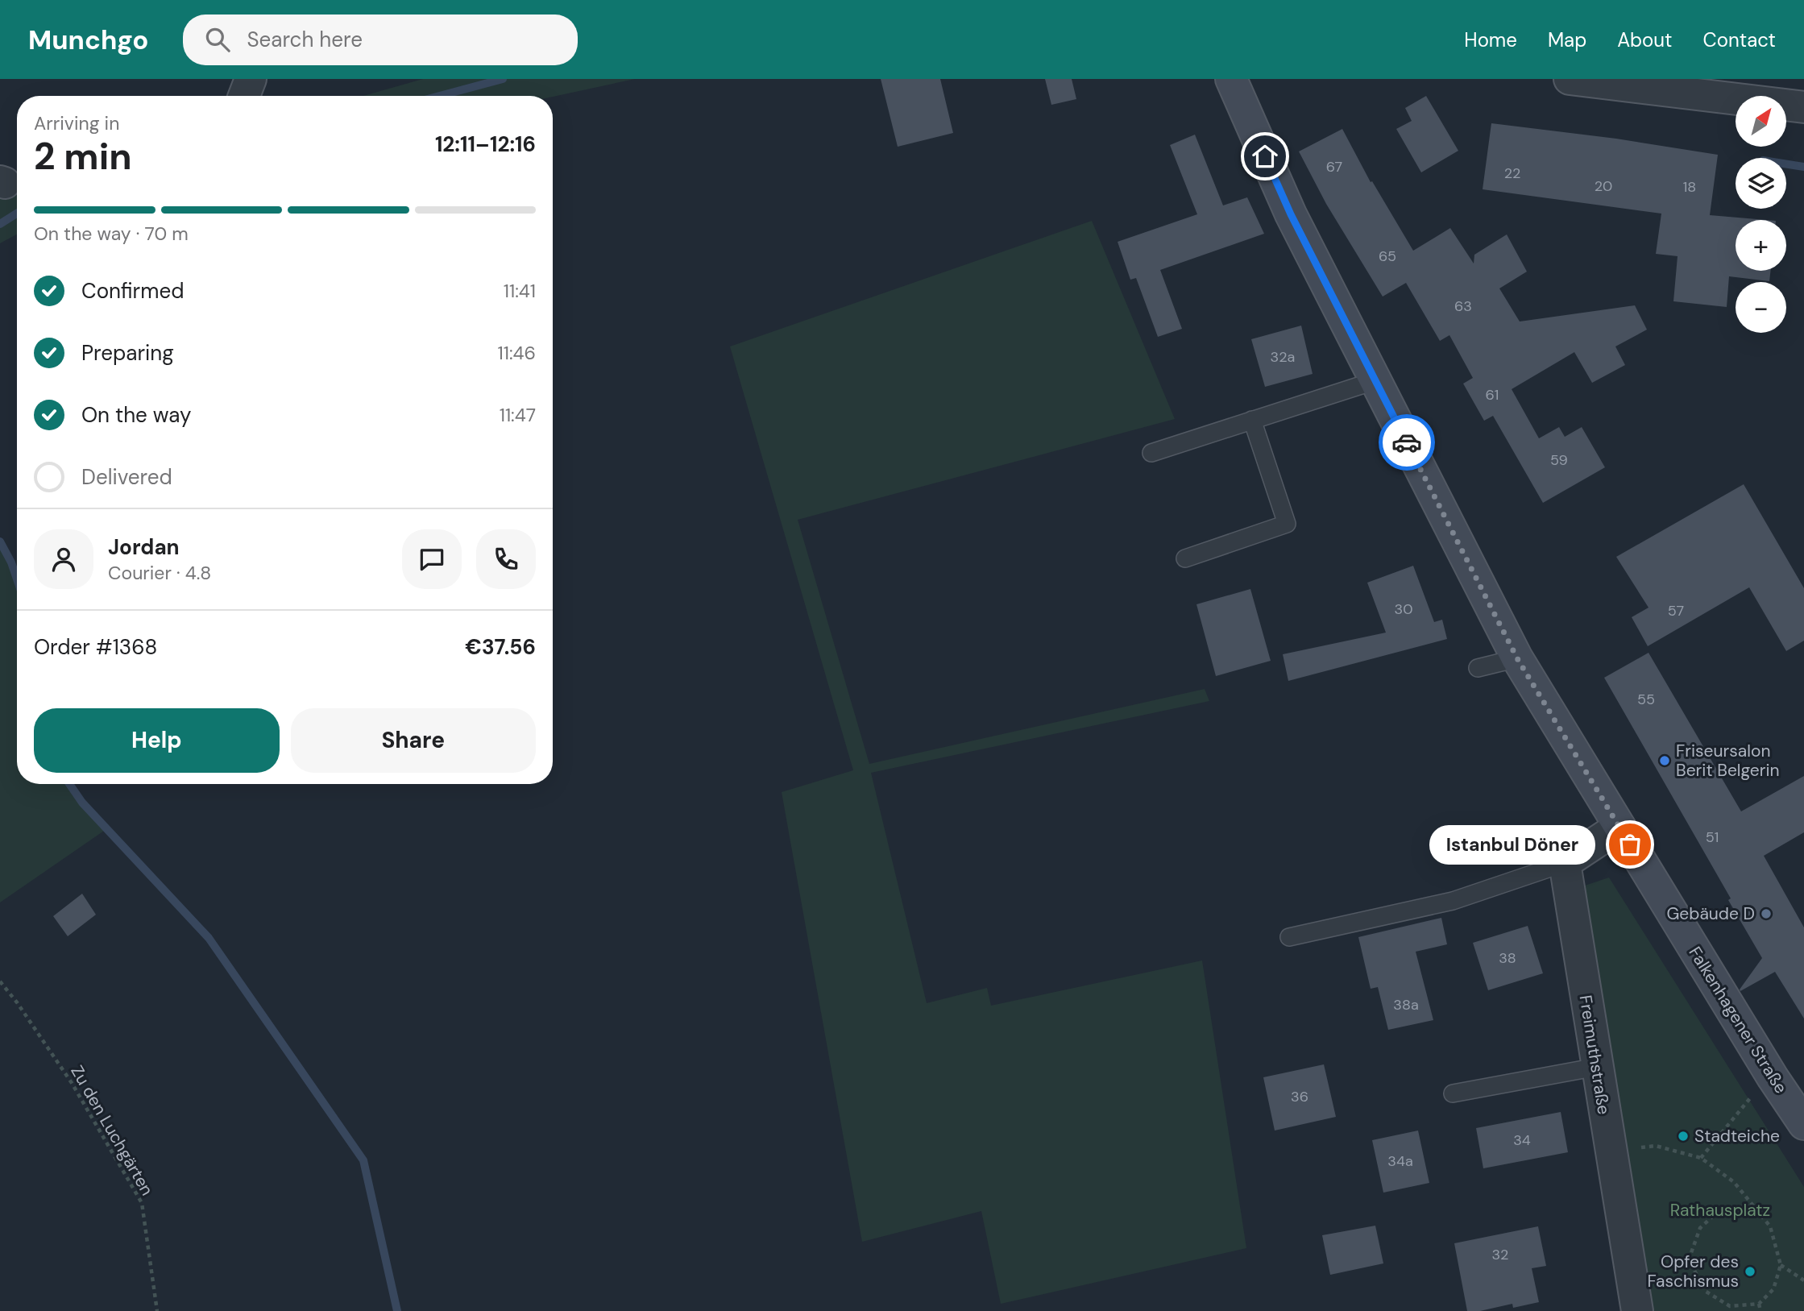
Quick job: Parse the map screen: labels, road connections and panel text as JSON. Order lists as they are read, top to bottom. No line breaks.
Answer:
{"streets":{"main road":["Falkenhagener Straße"],"street":["Freimuthstraße"],"path":["Zu den Luchgärten"]},"parks":["Rathausplatz"],"places":["Friseursalon Berit Belgerin","Istanbul Döner","Gebäude D","Stadteiche","Opfer des Faschismus"],"house_numbers":["67","22","20","18","65","63","32a","61","59","30","57","55","51","38","38a","36","34","34a","32"],"north":"top right","page":{"header":"Munchgo","search":"Search here","nav":["Home","Map","About","Contact"],"map_buttons":["+","−"],"heading":["2 min","Arriving in","12:11–12:16"],"panel":["Jordan","Courier · 4.8","Order #1368","€37.56"],"bar":"On the way · 70 m","list":[["Confirmed","11:41"],["Preparing","11:46"],["On the way","11:47"],"Delivered"],"buttons":["Help","Share"],"bubble":"Istanbul Döner"}}
